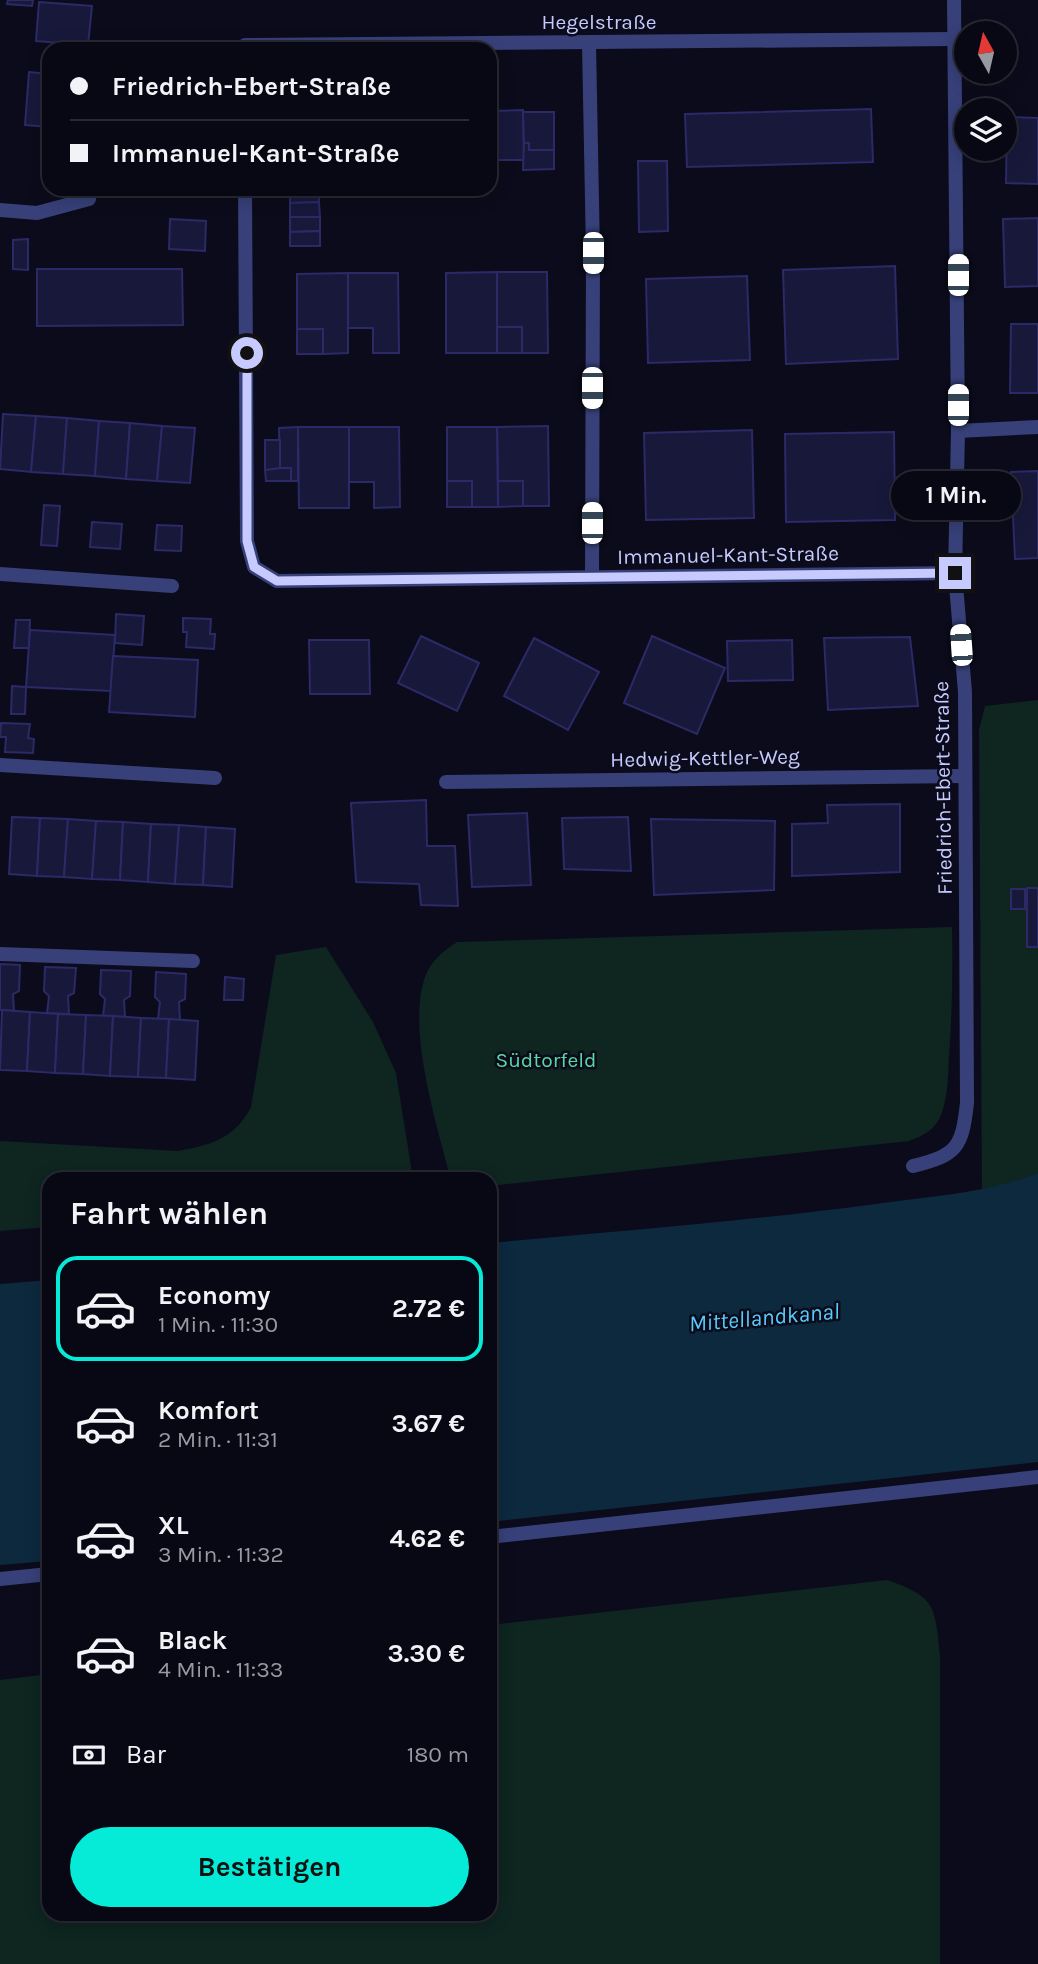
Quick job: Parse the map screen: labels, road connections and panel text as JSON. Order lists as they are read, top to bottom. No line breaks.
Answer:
{"streets":{"street":["Hegelstraße","Immanuel-Kant-Straße","Hedwig-Kettler-Weg","Friedrich-Ebert-Straße"]},"crossings":[["Immanuel-Kant-Straße","Friedrich-Ebert-Straße"],["Hedwig-Kettler-Weg","Friedrich-Ebert-Straße"]],"water":["Mittellandkanal"],"parks":["Südtorfeld"],"north":"top","page":{"banner":["Friedrich-Ebert-Straße","Immanuel-Kant-Straße"],"bubble":"1 Min.","heading":"Fahrt wählen","list":[{"name":"Economy","note":"1 Min. · 11:30","value":"2.72 €"},{"name":"Komfort","note":"2 Min. · 11:31","value":"3.67 €"},{"name":"XL","note":"3 Min. · 11:32","value":"4.62 €"},{"name":"Black","note":"4 Min. · 11:33","value":"3.30 €"}],"pay":["Bar","180 m"],"buttons":"Bestätigen"}}
